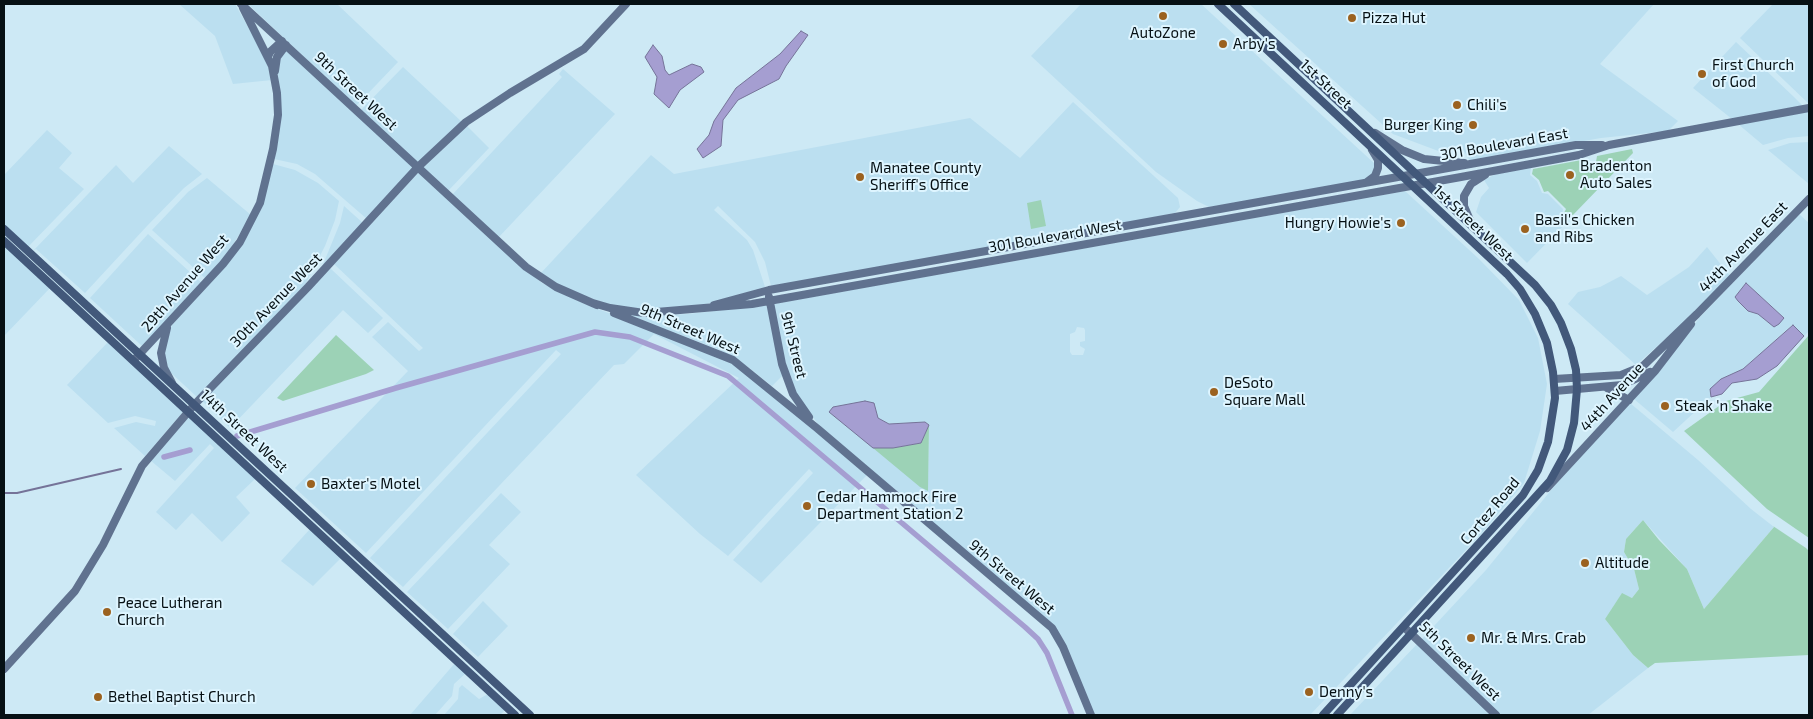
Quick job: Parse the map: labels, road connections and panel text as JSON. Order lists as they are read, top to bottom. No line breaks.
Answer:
{"streets":{"main road":["1st Street","9th Street West","301 Boulevard East","1st Street West","301 Boulevard West","44th Avenue East","29th Avenue West","30th Avenue West","9th Street","44th Avenue","14th Street West","Cortez Road","5th Street West"]},"crossings":[["1st Street","301 Boulevard East"],["1st Street","1st Street West"],["1st Street","301 Boulevard West"],["1st Street","Cortez Road"],["9th Street West","301 Boulevard West"],["9th Street West","29th Avenue West"],["9th Street West","30th Avenue West"],["9th Street West","9th Street"],["301 Boulevard East","1st Street West"],["301 Boulevard East","301 Boulevard West"],["1st Street West","301 Boulevard West"],["1st Street West","Cortez Road"],["301 Boulevard West","9th Street"],["44th Avenue East","44th Avenue"],["29th Avenue West","14th Street West"],["30th Avenue West","14th Street West"],["44th Avenue","Cortez Road"],["Cortez Road","5th Street West"]],"places":["AutoZone","Pizza Hut","Arby's","First Church of God","Chili's","Burger King","Bradenton Auto Sales","Manatee County Sheriff's Office","Hungry Howie's","Basil's Chicken and Ribs","DeSoto Square Mall","Steak 'n Shake","Baxter's Motel","Cedar Hammock Fire Department Station 2","Altitude","Peace Lutheran Church","Mr. & Mrs. Crab","Denny's","Bethel Baptist Church"]}
